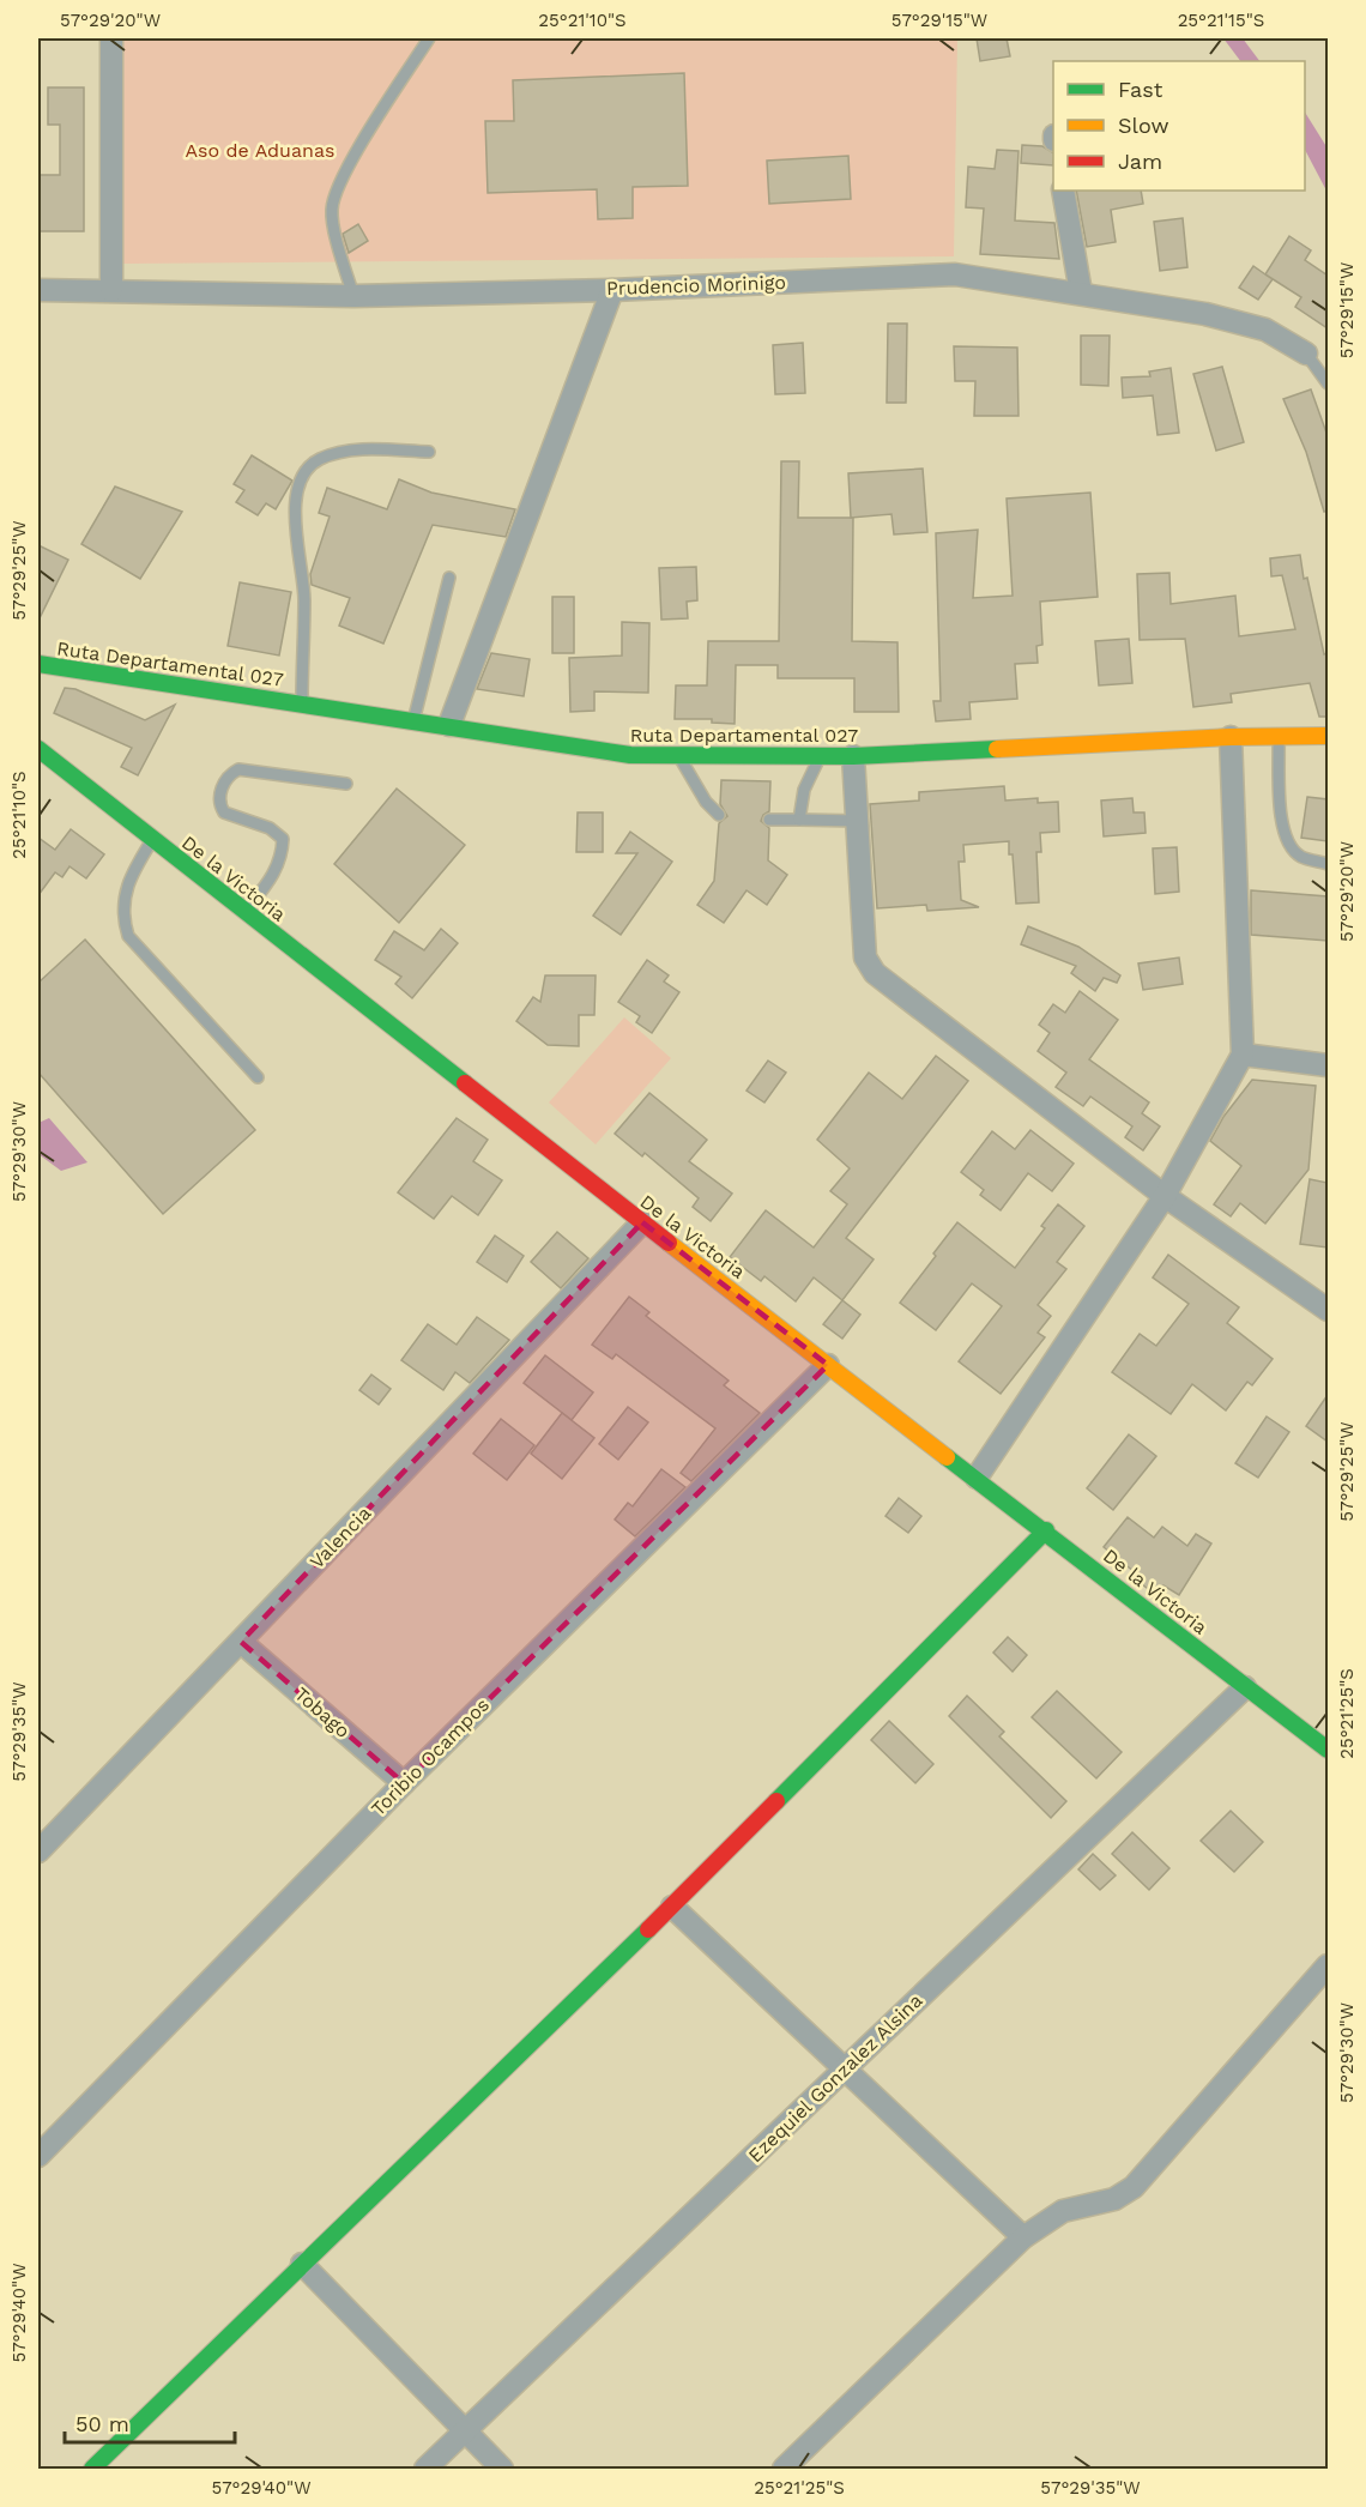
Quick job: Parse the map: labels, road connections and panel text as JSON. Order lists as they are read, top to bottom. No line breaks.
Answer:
{"streets":{"main road":["Ruta Departamental 027","De la Victoria"],"street":["Prudencio Morinigo","Valencia","Tobago","Toribio Ocampos","Ezequiel Gonzalez Alsina"]},"crossings":[["De la Victoria","Valencia"],["De la Victoria","Toribio Ocampos"],["De la Victoria","Ezequiel Gonzalez Alsina"],["Valencia","Tobago"],["Tobago","Toribio Ocampos"]],"parks":["Aso de Aduanas"],"legend":["Fast","Slow","Jam"],"scale_bar":"50 m","coordinates":["57°29'20\"W","25°21'10\"S","57°29'15\"W","25°21'15\"S","57°29'25\"W","57°29'30\"W","25°21'25\"S","57°29'35\"W","57°29'40\"W"]}
